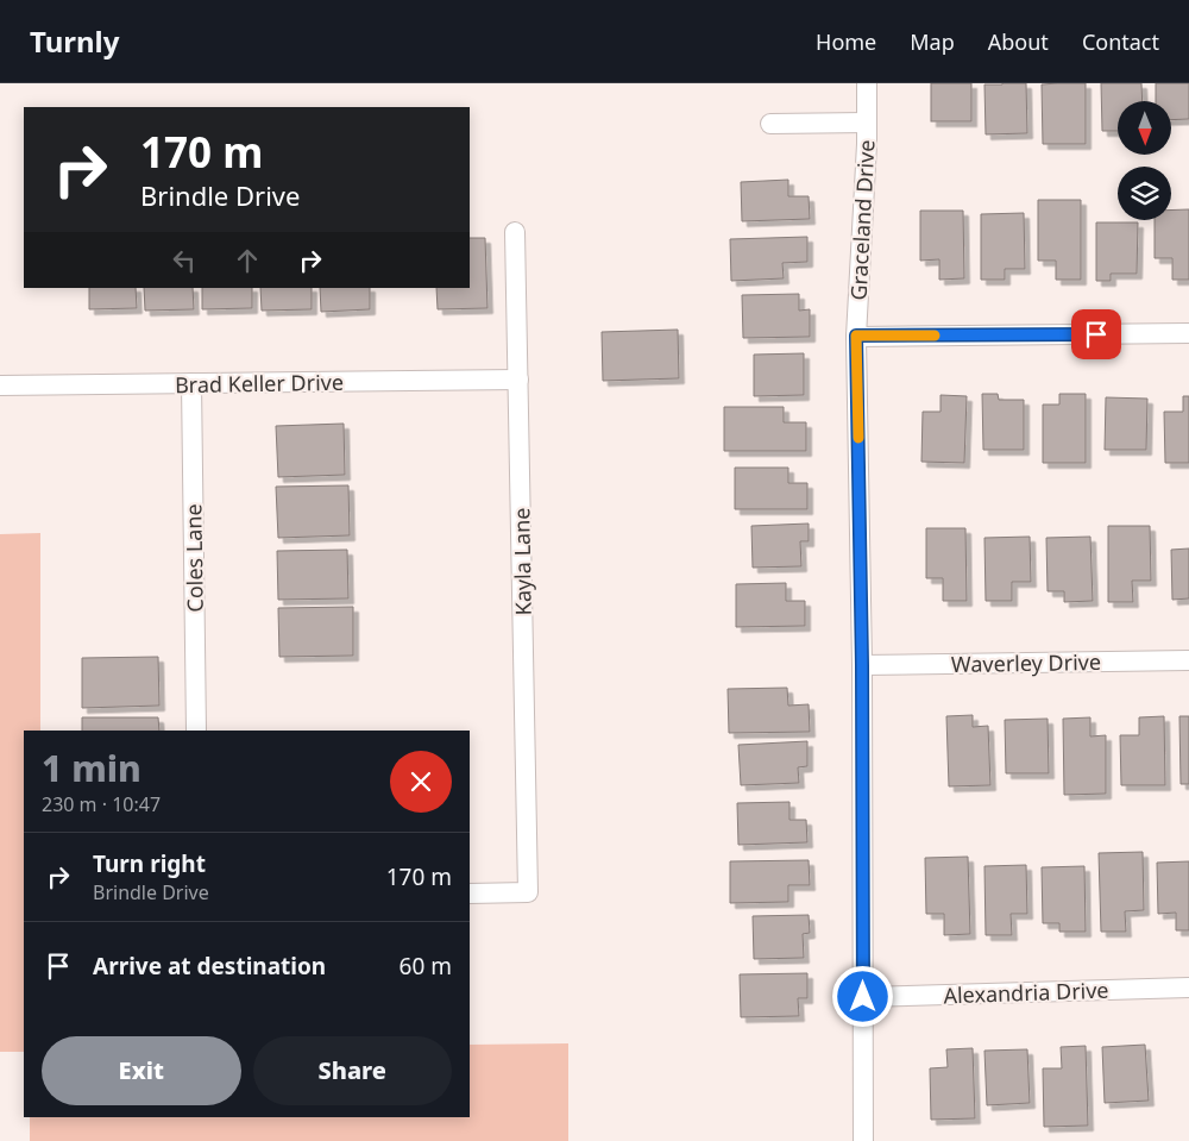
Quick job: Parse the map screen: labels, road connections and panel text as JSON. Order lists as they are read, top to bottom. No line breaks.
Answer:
{"streets":{"street":["Graceland Drive","Brad Keller Drive","Coles Lane","Kayla Lane","Waverley Drive","Alexandria Drive"]},"crossings":[["Graceland Drive","Waverley Drive"],["Graceland Drive","Alexandria Drive"],["Brad Keller Drive","Coles Lane"],["Brad Keller Drive","Kayla Lane"]],"north":"bottom","page":{"header":"Turnly","nav":["Home","Map","About","Contact"],"turn":["170 m","Brindle Drive"],"heading":["1 min","230 m · 10:47"],"list":[{"name":"Turn right","note":"Brindle Drive","value":"170 m"},{"name":"Arrive at destination","value":"60 m"}],"buttons":["Exit","Share"]}}
